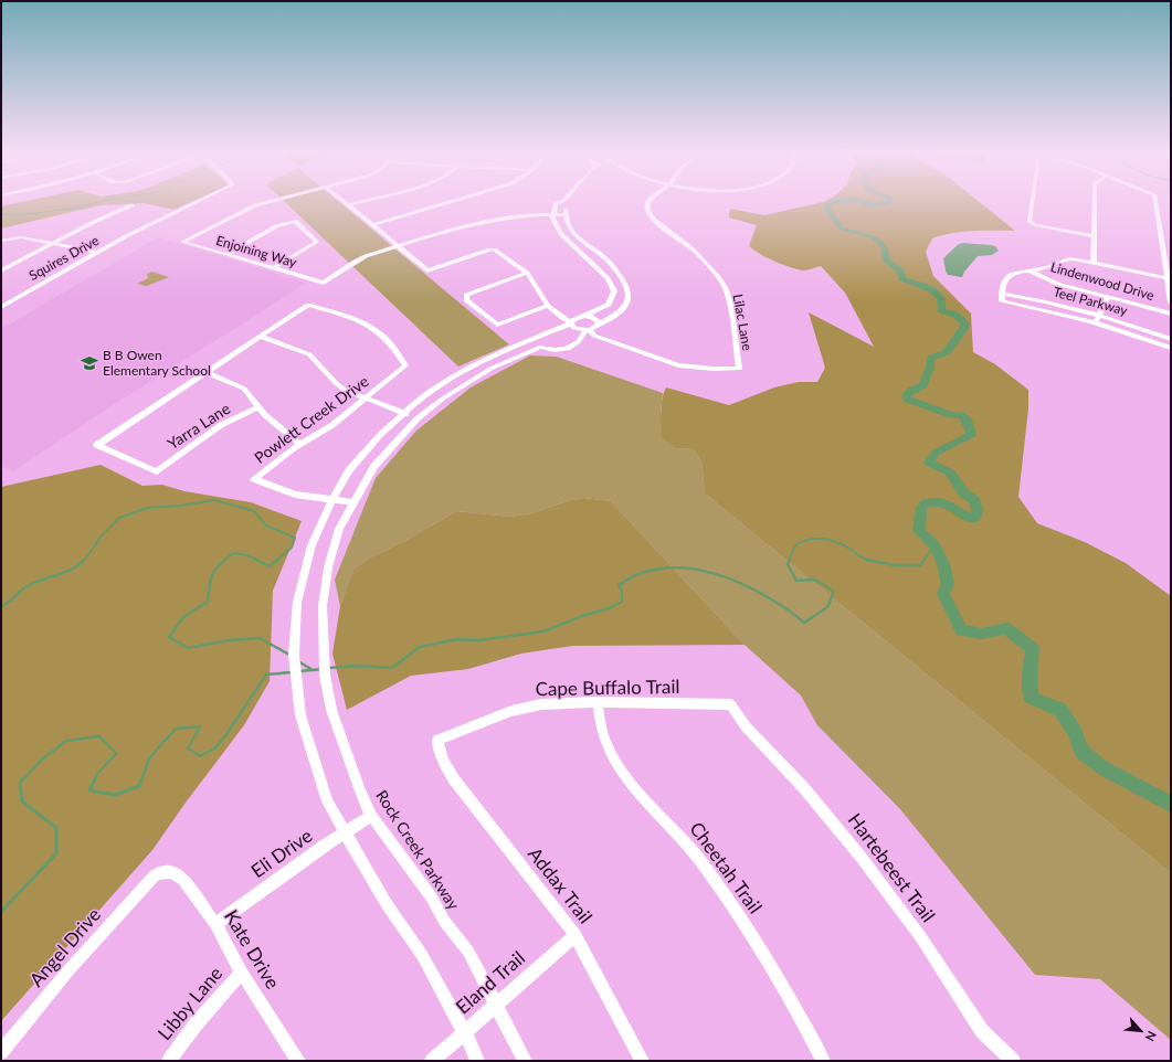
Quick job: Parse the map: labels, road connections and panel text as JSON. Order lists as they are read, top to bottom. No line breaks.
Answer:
{"streets":{"street":["Enjoining Way","Squires Drive","Lindenwood Drive","Teel Parkway","Lilac Lane","Powlett Creek Drive","Yarra Lane","Cape Buffalo Trail","Rock Creek Parkway","Eli Drive","Cheetah Trail","Hartebeest Trail","Addax Trail","Angel Drive","Kate Drive","Eland Trail","Libby Lane"]},"crossings":[["Cape Buffalo Trail","Cheetah Trail"],["Cape Buffalo Trail","Hartebeest Trail"],["Cape Buffalo Trail","Addax Trail"],["Rock Creek Parkway","Eli Drive"],["Rock Creek Parkway","Eland Trail"],["Eli Drive","Kate Drive"],["Addax Trail","Eland Trail"],["Angel Drive","Kate Drive"],["Kate Drive","Libby Lane"]],"places":{"school or university":["B B Owen Elementary School"]},"north":"bottom right"}
